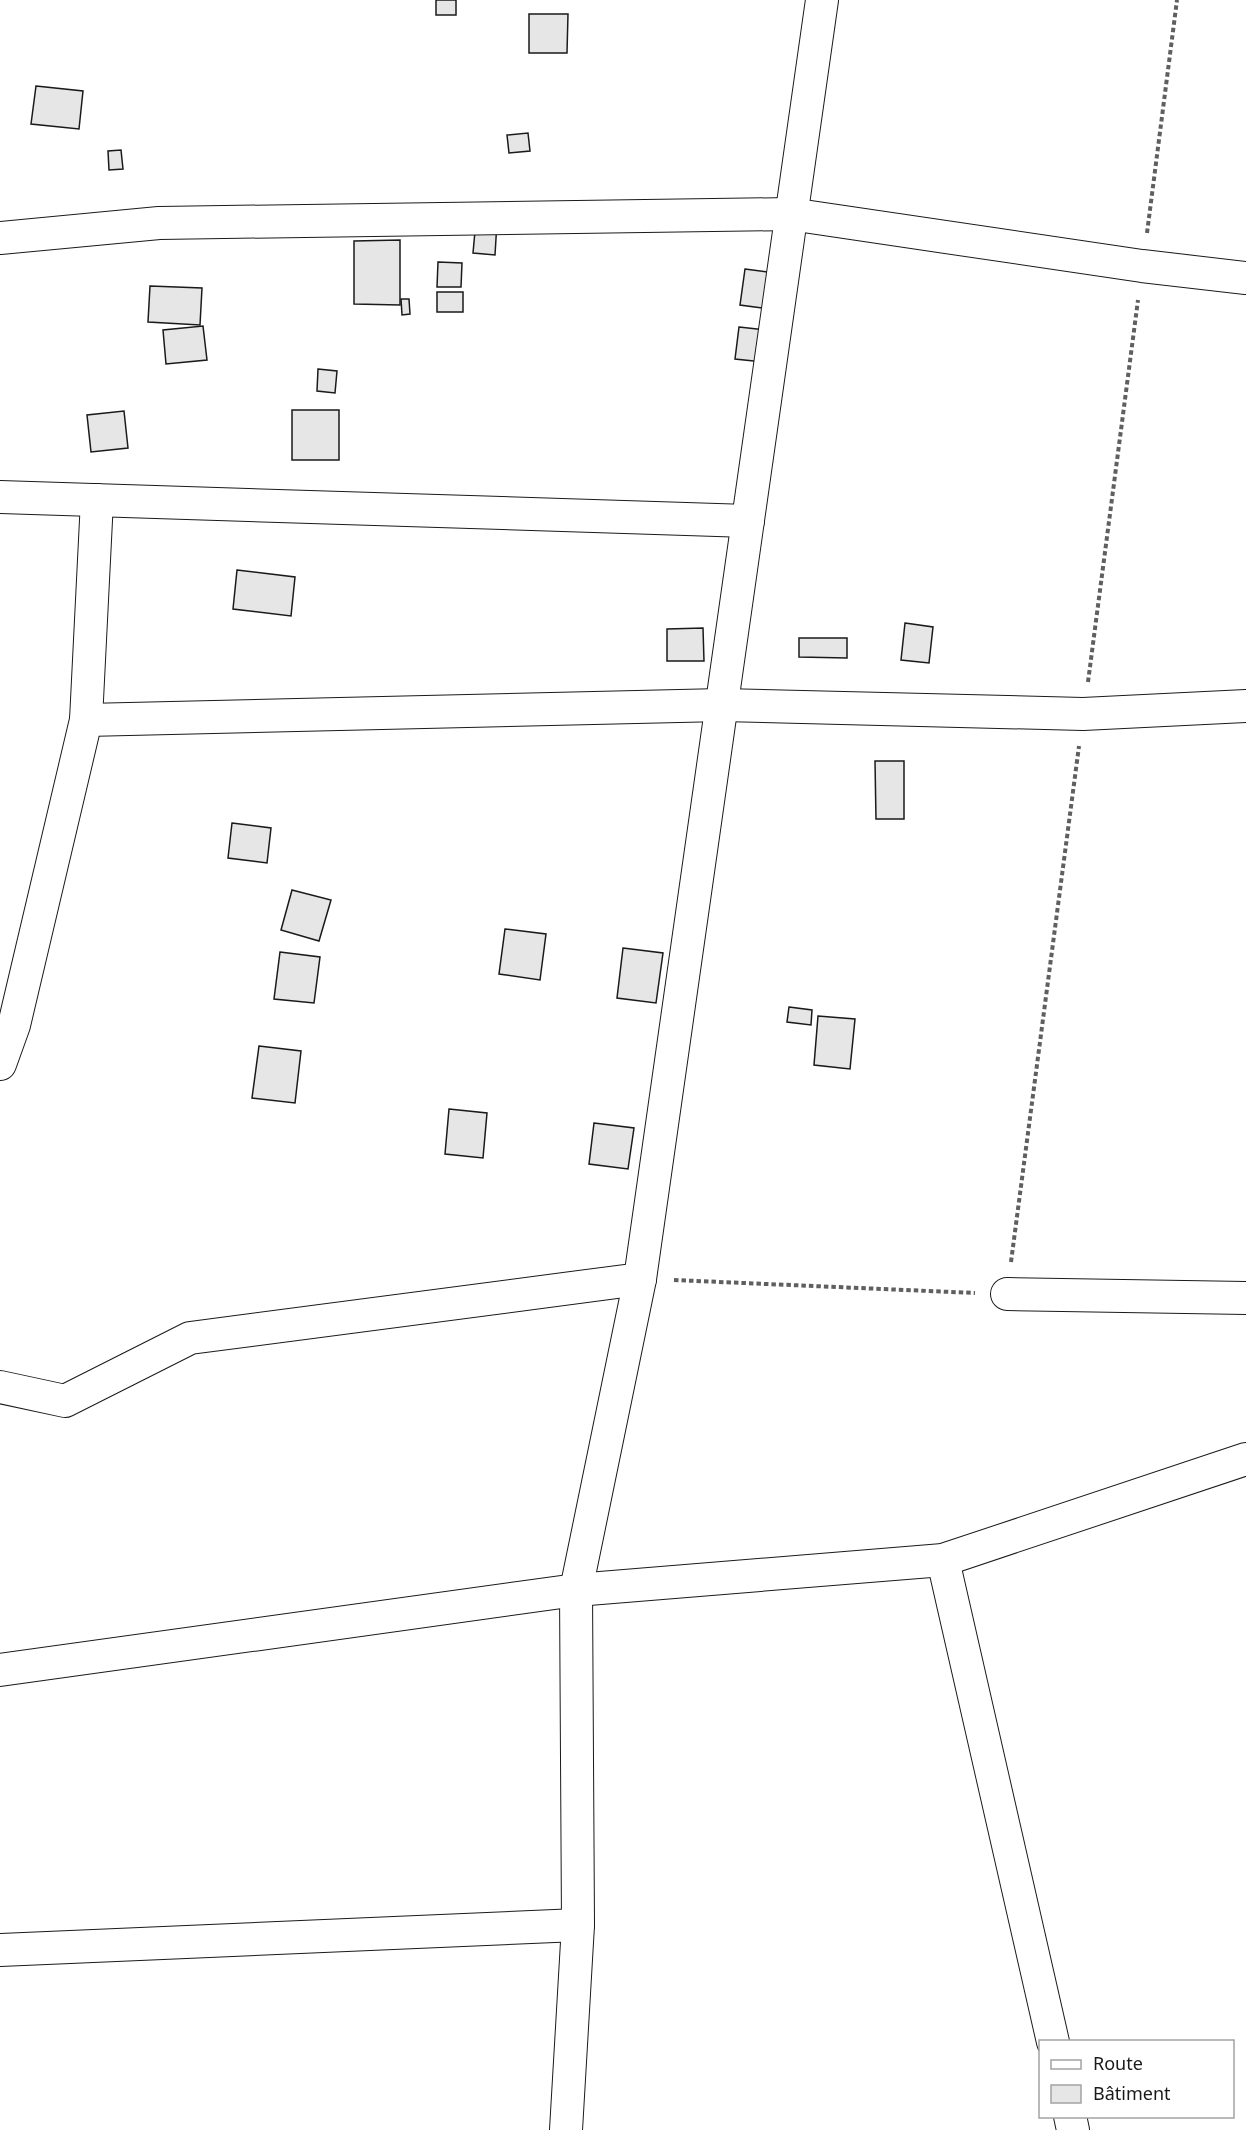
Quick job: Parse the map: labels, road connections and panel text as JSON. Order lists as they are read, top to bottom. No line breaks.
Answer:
{"legend":["Route","Bâtiment"]}
